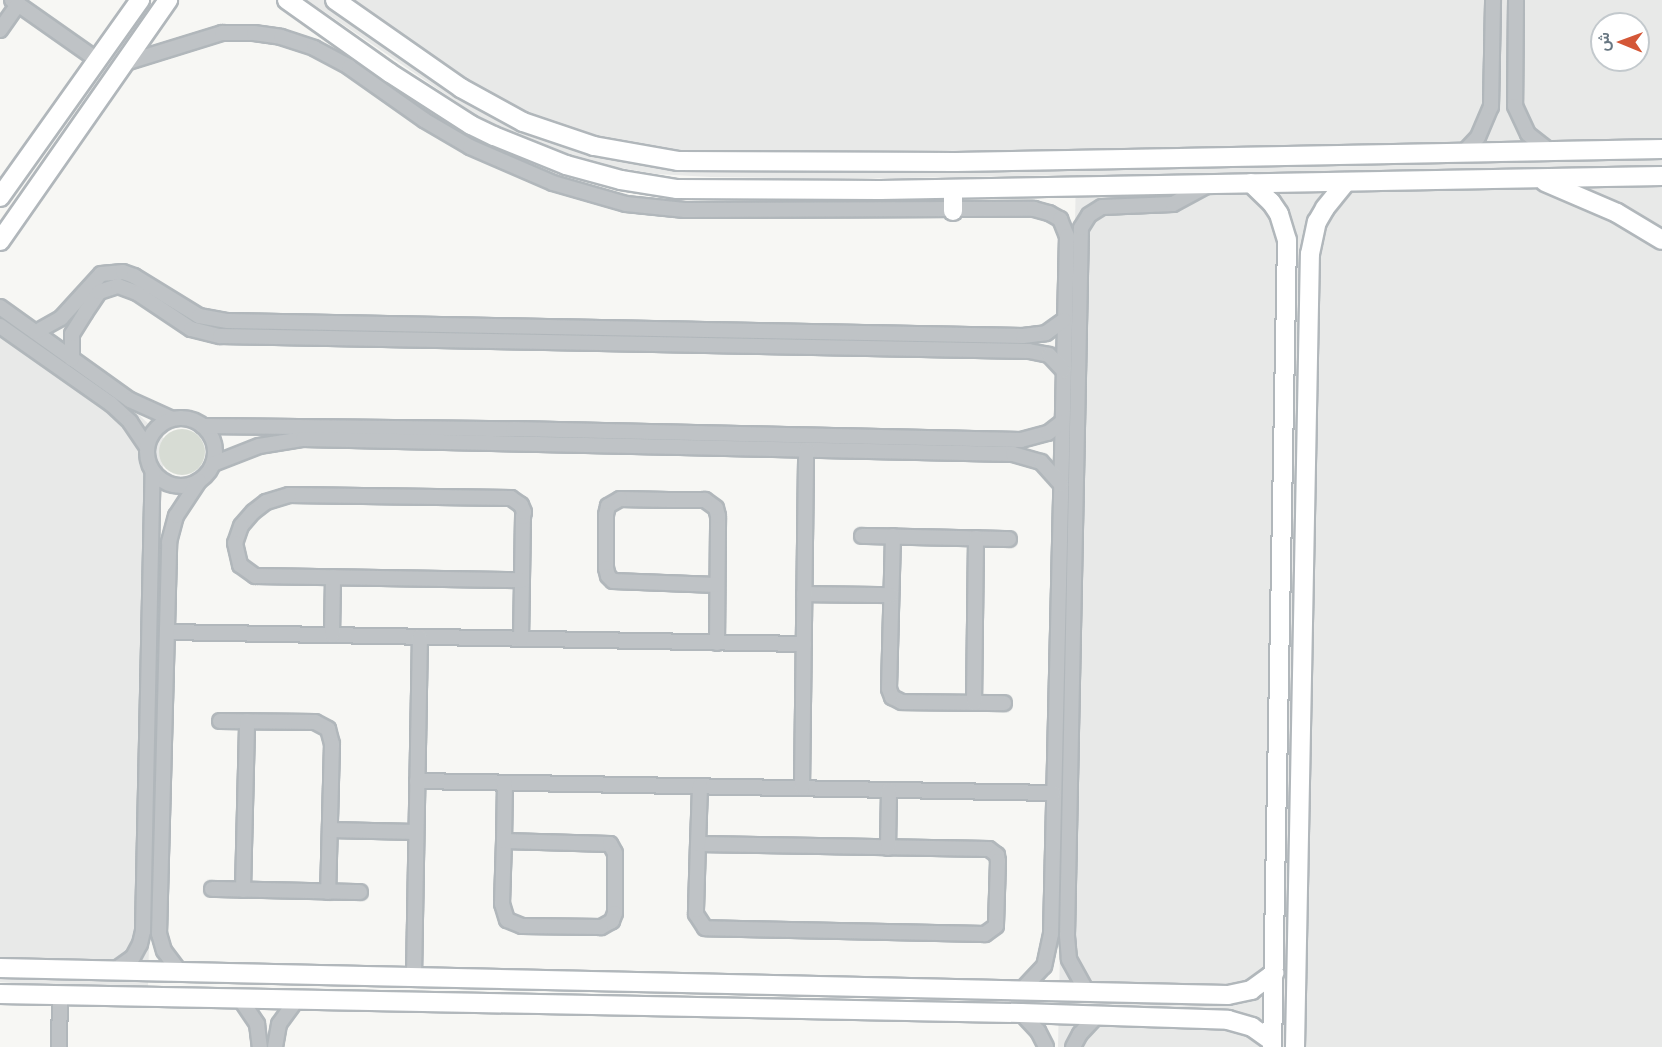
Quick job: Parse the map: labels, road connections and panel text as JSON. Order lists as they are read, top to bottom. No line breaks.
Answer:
{"north":"left"}
